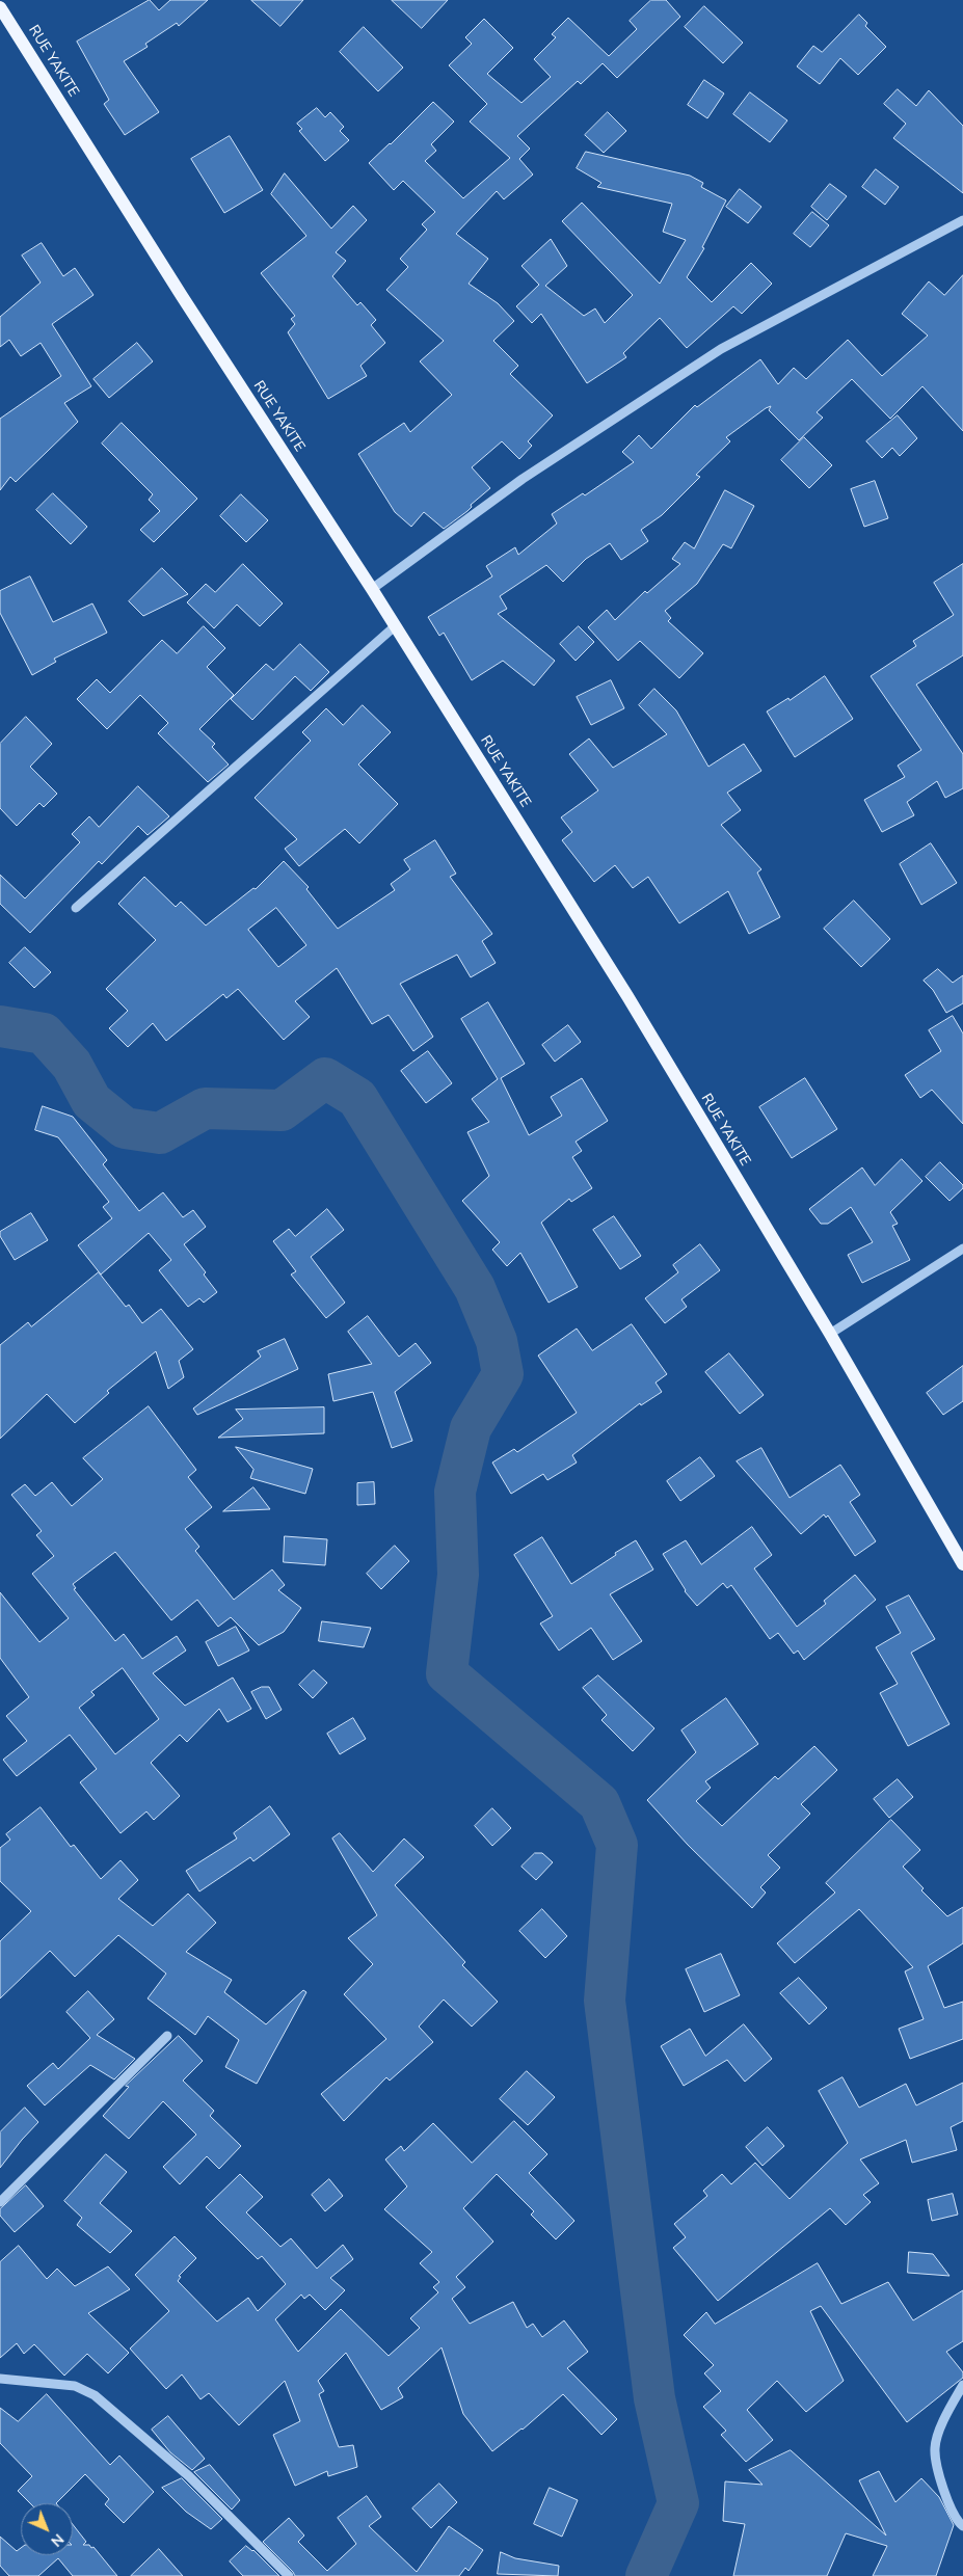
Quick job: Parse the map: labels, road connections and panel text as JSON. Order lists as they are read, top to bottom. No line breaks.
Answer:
{"streets":{"main road":["RUE YAKITE"]},"north":"bottom right"}
